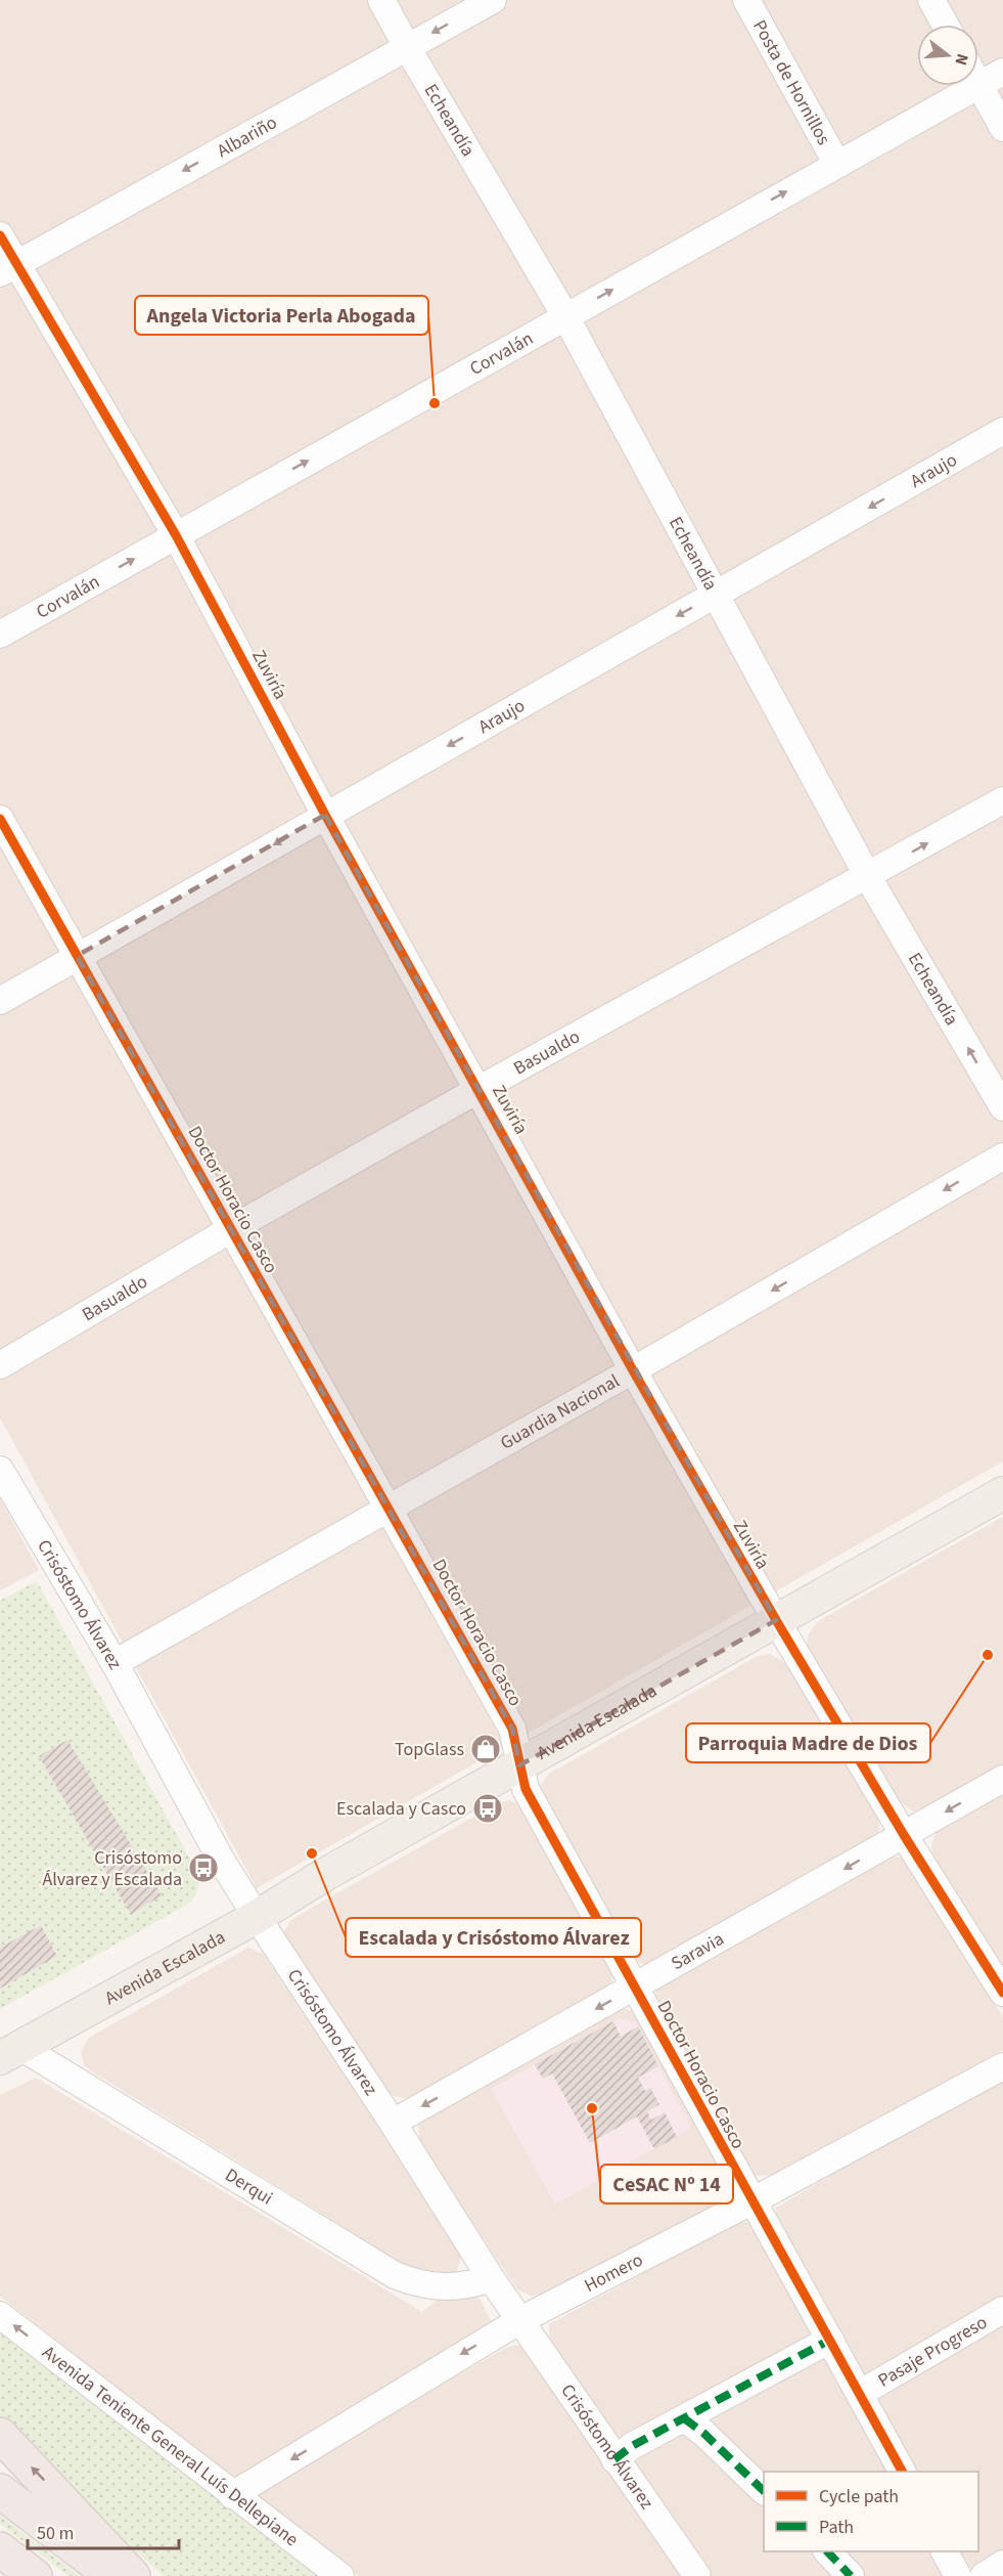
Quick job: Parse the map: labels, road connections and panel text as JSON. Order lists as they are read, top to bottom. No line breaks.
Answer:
{"streets":{"main road":["Avenida Escalada"],"street":["Posta de Hornillos","Echeandía","Albariño","Corvalán","Araujo","Zuviría","Basualdo","Doctor Horacio Casco","Guardia Nacional","Crisóstomo Álvarez","Saravia","Derqui","Homero","Pasaje Progreso","Avenida Teniente General Luís Dellepiane"]},"crossings":[["Posta de Hornillos","Corvalán"],["Echeandía","Albariño"],["Echeandía","Corvalán"],["Echeandía","Araujo"],["Echeandía","Basualdo"],["Albariño","Zuviría"],["Corvalán","Zuviría"],["Araujo","Zuviría"],["Araujo","Doctor Horacio Casco"],["Zuviría","Basualdo"],["Zuviría","Guardia Nacional"],["Zuviría","Avenida Escalada"],["Zuviría","Saravia"],["Basualdo","Doctor Horacio Casco"],["Doctor Horacio Casco","Guardia Nacional"],["Doctor Horacio Casco","Avenida Escalada"],["Doctor Horacio Casco","Saravia"],["Doctor Horacio Casco","Homero"],["Doctor Horacio Casco","Pasaje Progreso"],["Guardia Nacional","Crisóstomo Álvarez"],["Crisóstomo Álvarez","Avenida Escalada"],["Crisóstomo Álvarez","Saravia"],["Crisóstomo Álvarez","Derqui"],["Crisóstomo Álvarez","Homero"],["Avenida Escalada","Derqui"],["Homero","Avenida Teniente General Luís Dellepiane"]],"one_way":["Albariño","Corvalán","Araujo","Guardia Nacional","Saravia","Homero","Avenida Teniente General Luís Dellepiane"],"places":{"other":["Angela Victoria Perla Abogada","Parroquia Madre de Dios","Escalada y Crisóstomo Álvarez","CeSAC Nº 14"],"shop":["TopGlass"],"bus stop":["Escalada y Casco","Crisóstomo Álvarez y Escalada"]},"legend":["Cycle path","Path"],"scale_bar":"50 m","north":"right"}
